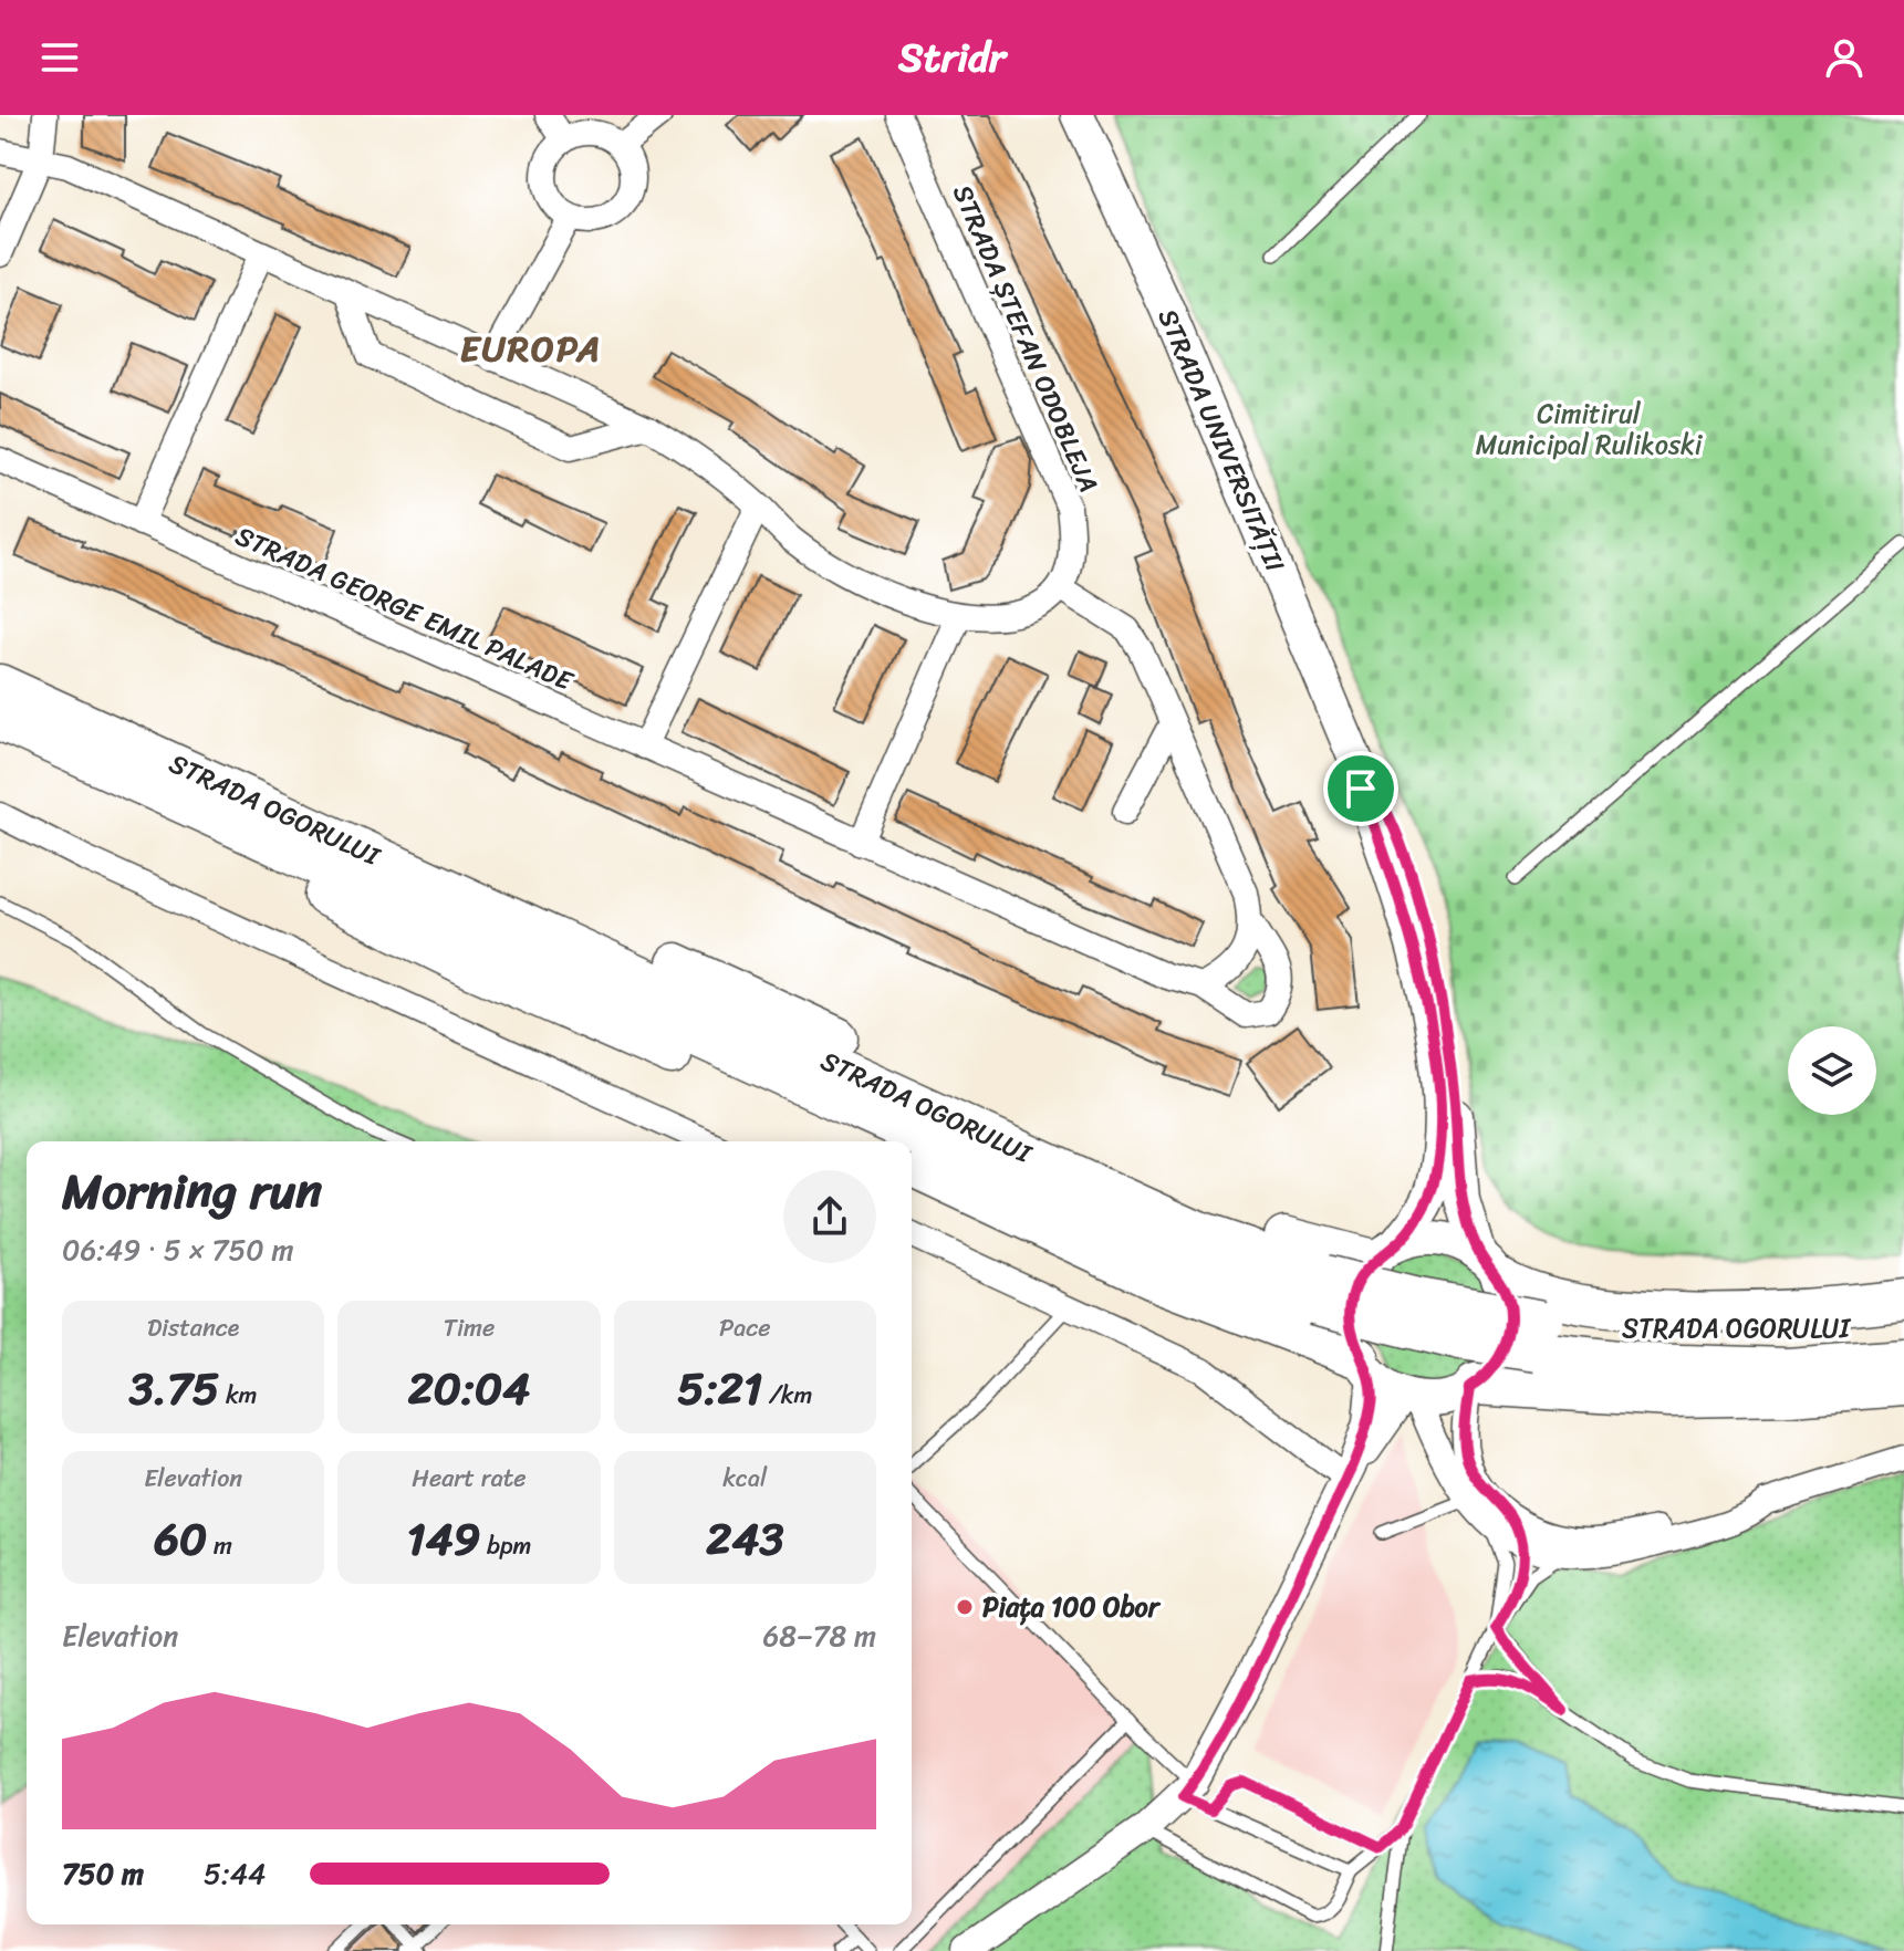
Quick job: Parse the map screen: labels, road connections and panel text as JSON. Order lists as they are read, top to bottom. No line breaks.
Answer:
{"streets":{"highway":["STRADA OGORULUI"],"main road":["STRADA UNIVERSITĂȚII"],"street":["STRADA ȘTEFAN ODOBLEJA","STRADA GEORGE EMIL PALADE"]},"crossings":[["STRADA ȘTEFAN ODOBLEJA","STRADA GEORGE EMIL PALADE"]],"districts":["EUROPA"],"parks":["Cimitirul Municipal Rulikoski"],"places":["Piața 100 Obor"],"page":{"header":"Stridr","heading":["Morning run","06:49 · 5 × 750 m"],"stats":[["Distance","3.75 km"],["Time","20:04"],["Pace","5:21 /km"],["Elevation","60 m"],["Heart rate","149 bpm"],["kcal","243"]],"chart":["Elevation","68–78 m"],"list":[{"name":"750 m","note":"5:44"}]}}
